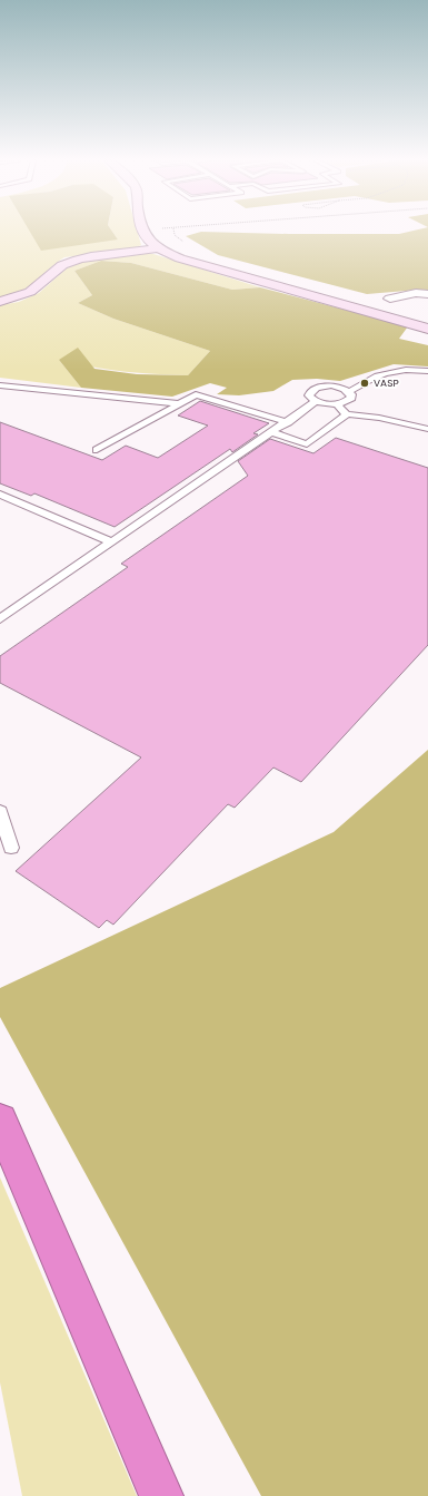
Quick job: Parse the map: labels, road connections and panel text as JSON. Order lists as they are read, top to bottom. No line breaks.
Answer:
{"places":["VASP"]}
